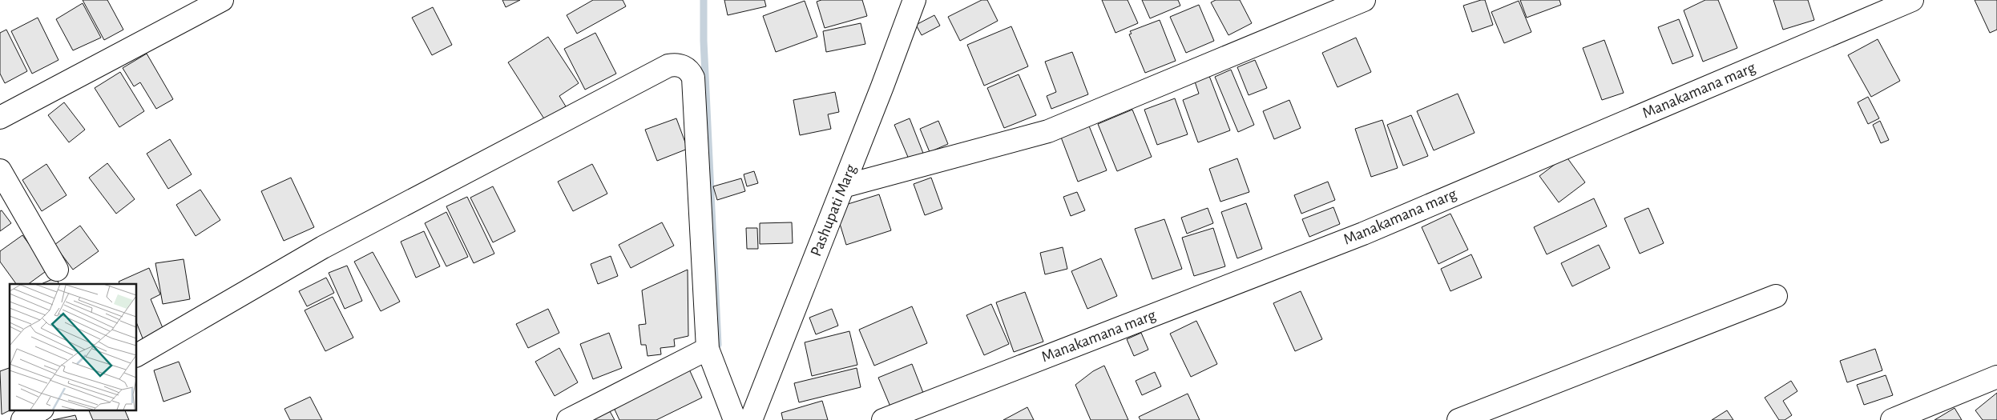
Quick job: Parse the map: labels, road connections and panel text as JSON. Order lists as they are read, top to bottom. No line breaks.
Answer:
{"streets":{"street":["Manakamana marg","Pashupati Marg"]}}
